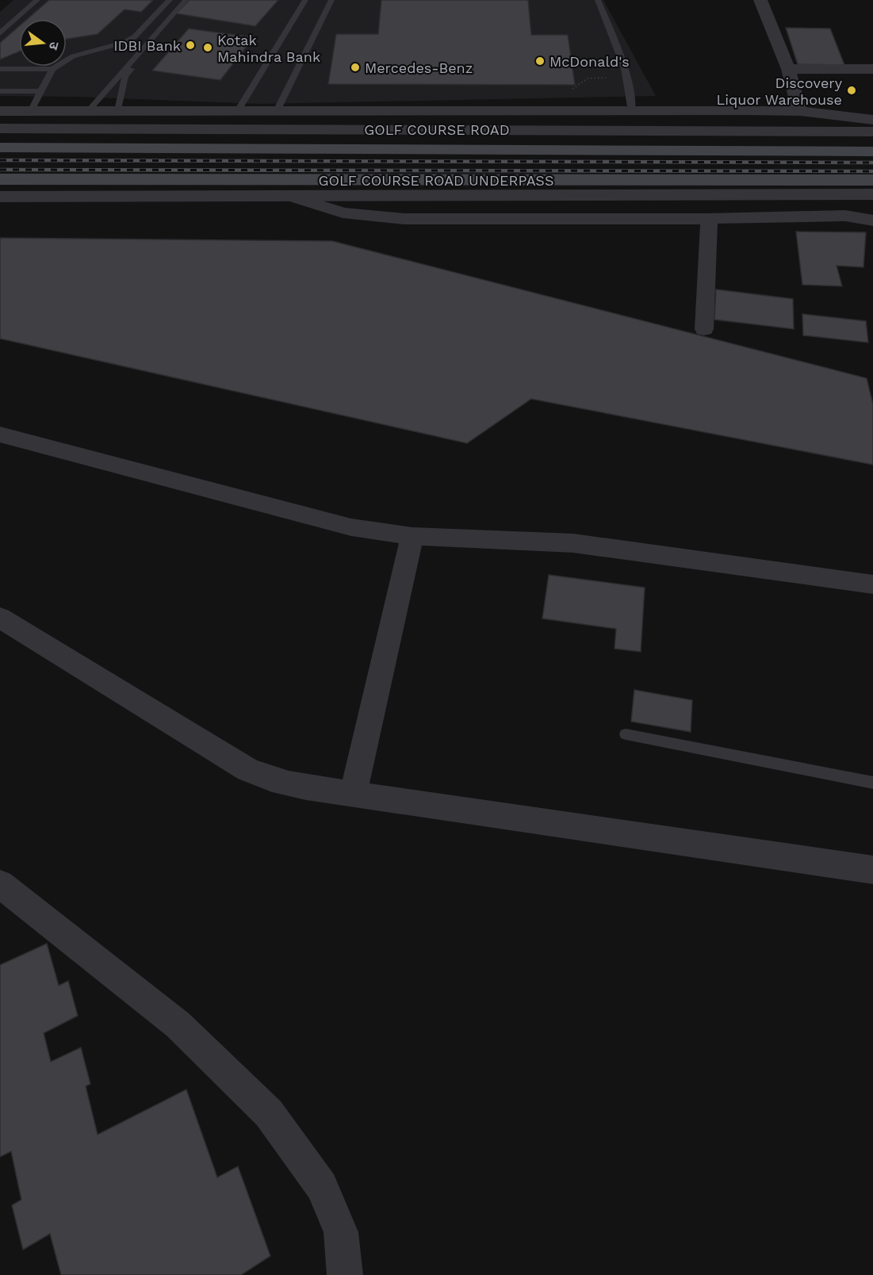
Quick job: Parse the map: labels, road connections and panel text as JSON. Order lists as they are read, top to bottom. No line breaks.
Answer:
{"streets":{"main road":["GOLF COURSE ROAD UNDERPASS"],"street":["GOLF COURSE ROAD"]},"places":["IDBI Bank","Kotak Mahindra Bank","McDonald's","Mercedes-Benz","Discovery Liquor Warehouse"],"north":"right"}
